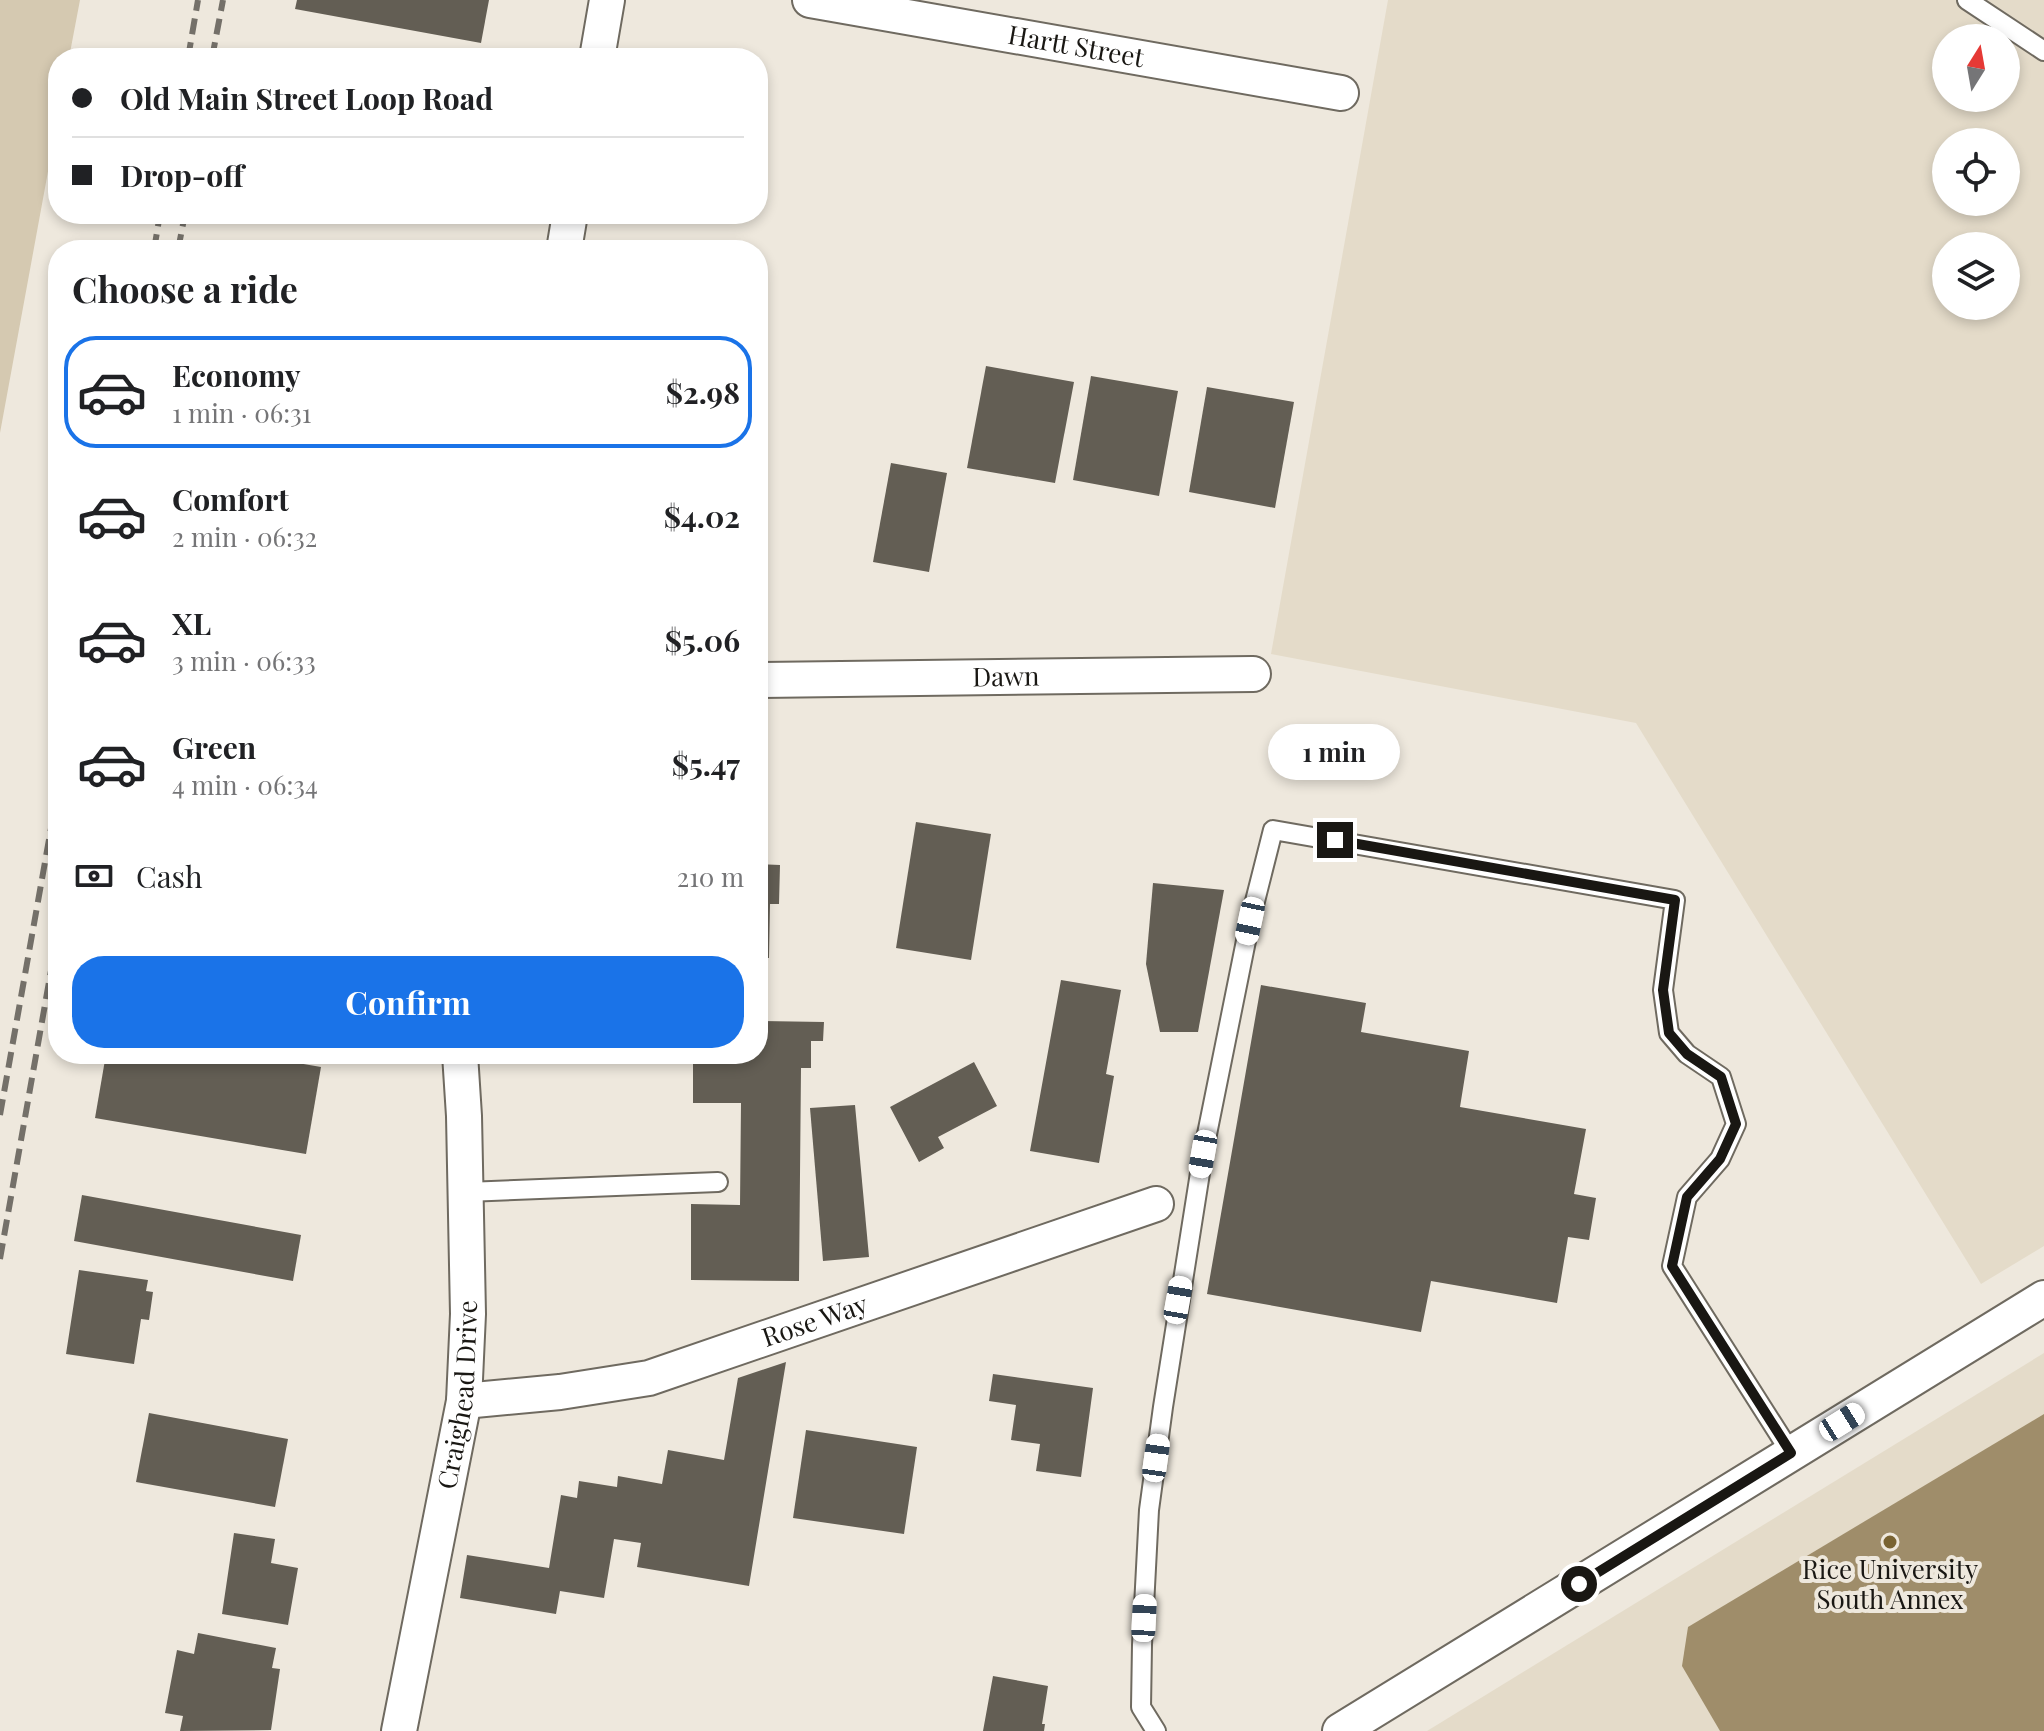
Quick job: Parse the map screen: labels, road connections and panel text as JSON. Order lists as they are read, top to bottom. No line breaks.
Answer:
{"streets":{"street":["Hartt Street","Dawn","Rose Way","Craighead Drive"]},"crossings":[["Rose Way","Craighead Drive"]],"places":["Rice University South Annex"],"north":"top","page":{"banner":["Old Main Street Loop Road","Drop-off"],"heading":"Choose a ride","list":[{"name":"Economy","note":"1 min · 06:31","value":"$2.98"},{"name":"Comfort","note":"2 min · 06:32","value":"$4.02"},{"name":"XL","note":"3 min · 06:33","value":"$5.06"},{"name":"Green","note":"4 min · 06:34","value":"$5.47"}],"bubble":"1 min","pay":["Cash","210 m"],"buttons":"Confirm"}}
